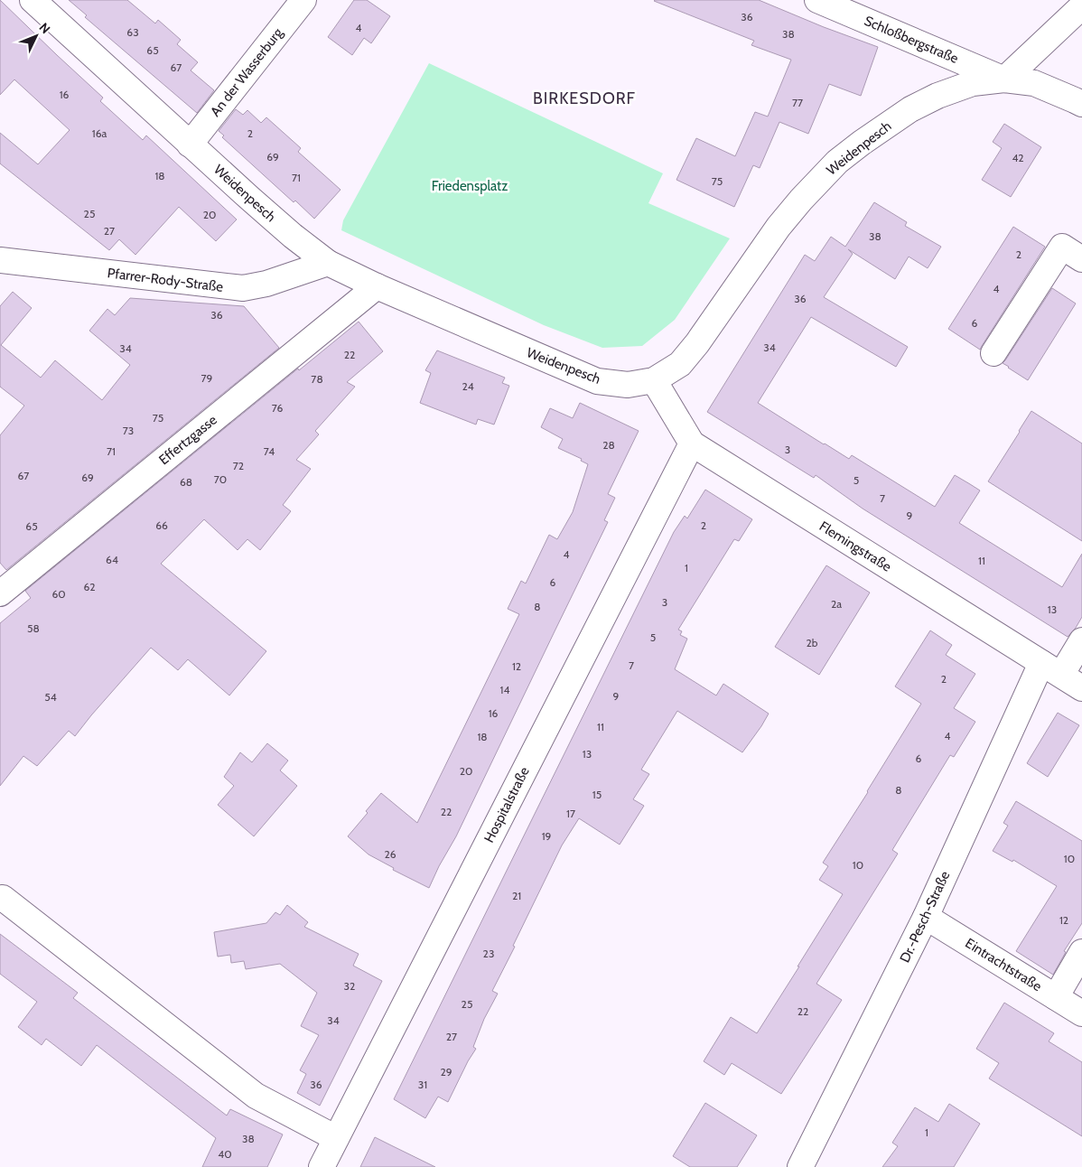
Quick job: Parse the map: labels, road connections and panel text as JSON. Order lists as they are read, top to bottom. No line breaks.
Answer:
{"streets":{"street":["Schloßbergstraße","An der Wasserburg","Weidenpesch","Pfarrer-Rody-Straße","Effertzgasse","Flemingstraße","Hospitalstraße","Dr.-Pesch-Straße","Eintrachtstraße"]},"crossings":[["Schloßbergstraße","Weidenpesch"],["An der Wasserburg","Weidenpesch"],["Weidenpesch","Pfarrer-Rody-Straße"],["Weidenpesch","Effertzgasse"],["Weidenpesch","Flemingstraße"],["Flemingstraße","Hospitalstraße"],["Flemingstraße","Dr.-Pesch-Straße"],["Dr.-Pesch-Straße","Eintrachtstraße"]],"districts":["BIRKESDORF"],"parks":["Friedensplatz"],"house_numbers":["36","4","63","38","65","67","16","77","16a","2","69","42","18","71","75","25","20","27","38","2","4","36","36","6","34","34","22","79","78","24","76","75","73","28","3","71","74","72","67","69","70","5","68","7","9","66","2","65","4","64","11","1","6","62","60","3","2a","8","13","58","5","2b","7","12","2","14","9","54","16","11","4","18","13","6","20","8","15","22","17","19","26","10","10","21","12","23","32","25","22","34","27","29","36","31","1","38","40"],"north":"top right"}
